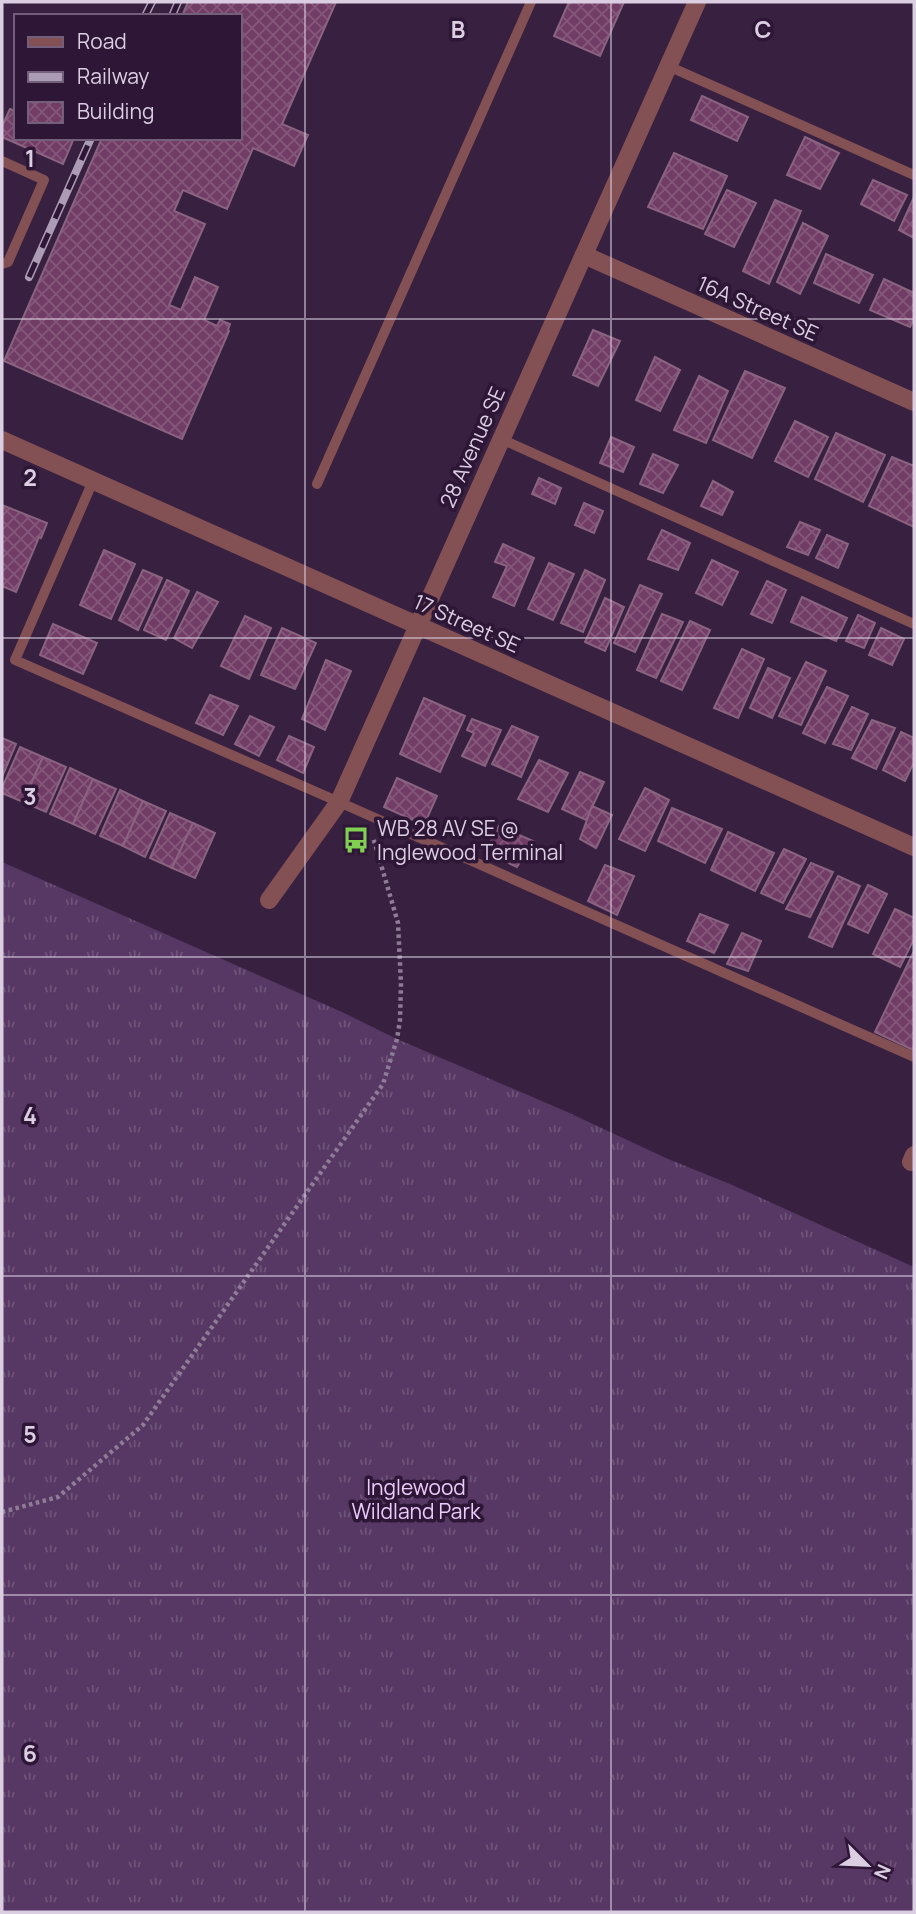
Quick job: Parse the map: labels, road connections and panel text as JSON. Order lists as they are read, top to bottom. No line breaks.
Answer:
{"streets":{"street":["16A Street SE","28 Avenue SE","17 Street SE"]},"crossings":[["16A Street SE","28 Avenue SE"],["28 Avenue SE","17 Street SE"]],"parks":["Inglewood Wildland Park"],"places":{"bus stop":["WB 28 AV SE @ Inglewood Terminal"]},"legend":["Road","Railway","Building"],"north":"bottom right","grid":{"columns":["B","C"],"rows":["1","2","3","4","5","6"]}}
